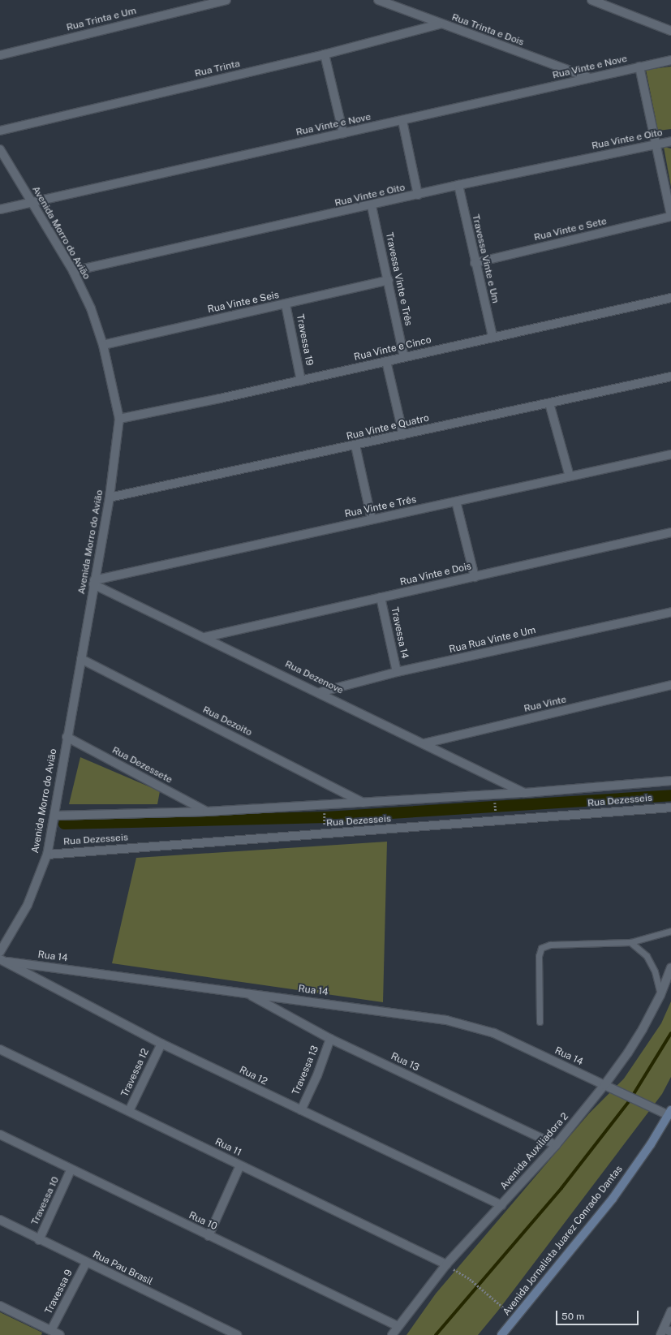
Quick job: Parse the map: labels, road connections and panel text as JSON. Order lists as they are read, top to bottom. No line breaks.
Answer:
{"streets":{"main road":["Avenida Jornalista Juarez Conrado Dantas"],"street":["Rua Trinta e Um","Rua Trinta e Dois","Rua Vinte e Nove","Rua Trinta","Rua Vinte e Oito","Rua Vinte e Sete","Avenida Morro do Avião","Travessa Vinte e Um","Travessa Vinte e Três","Rua Vinte e Seis","Travessa 19","Rua Vinte e Cinco","Rua Vinte e Quatro","Rua Vinte e Três","Rua Vinte e Dois","Travessa 14","Rua Rua Vinte e Um","Rua Dezenove","Rua Vinte","Rua Dezoito","Rua Dezessete","Rua Dezesseis","Rua 14","Rua 13","Travessa 13","Travessa 12","Rua 12","Rua 11","Avenida Auxiliadora 2","Travessa 10","Rua 10","Rua Pau Brasil","Travessa 9"]},"crossings":[["Rua Trinta e Dois","Rua Vinte e Nove"],["Rua Trinta e Dois","Rua Trinta"],["Rua Vinte e Nove","Avenida Morro do Avião"],["Rua Vinte e Oito","Avenida Morro do Avião"],["Rua Vinte e Oito","Travessa Vinte e Um"],["Rua Vinte e Oito","Travessa Vinte e Três"],["Rua Vinte e Sete","Travessa Vinte e Um"],["Avenida Morro do Avião","Rua Vinte e Seis"],["Avenida Morro do Avião","Rua Vinte e Cinco"],["Avenida Morro do Avião","Rua Vinte e Quatro"],["Avenida Morro do Avião","Rua Vinte e Três"],["Avenida Morro do Avião","Rua Dezenove"],["Avenida Morro do Avião","Rua Dezoito"],["Avenida Morro do Avião","Rua Dezessete"],["Avenida Morro do Avião","Rua Dezesseis"],["Travessa Vinte e Um","Rua Vinte e Cinco"],["Travessa Vinte e Três","Rua Vinte e Seis"],["Travessa Vinte e Três","Rua Vinte e Cinco"],["Rua Vinte e Seis","Travessa 19"],["Travessa 19","Rua Vinte e Cinco"],["Rua Vinte e Três","Rua Dezenove"],["Rua Vinte e Dois","Travessa 14"],["Rua Vinte e Dois","Rua Dezenove"],["Travessa 14","Rua Rua Vinte e Um"],["Rua Rua Vinte e Um","Rua Dezenove"],["Rua Dezenove","Rua Vinte"],["Rua Dezenove","Rua Dezesseis"],["Rua Dezoito","Rua Dezesseis"],["Rua Dezessete","Rua Dezesseis"],["Rua 14","Rua 13"],["Rua 14","Rua 12"],["Rua 14","Avenida Auxiliadora 2"],["Rua 14","Avenida Jornalista Juarez Conrado Dantas"],["Rua 13","Travessa 13"],["Rua 13","Avenida Auxiliadora 2"],["Travessa 13","Rua 12"],["Travessa 12","Rua 12"],["Travessa 12","Rua 11"],["Rua 12","Avenida Auxiliadora 2"],["Rua 11","Avenida Auxiliadora 2"],["Avenida Auxiliadora 2","Rua 10"],["Travessa 10","Rua 10"],["Travessa 10","Rua Pau Brasil"],["Rua Pau Brasil","Travessa 9"]],"scale_bar":"50 m"}
